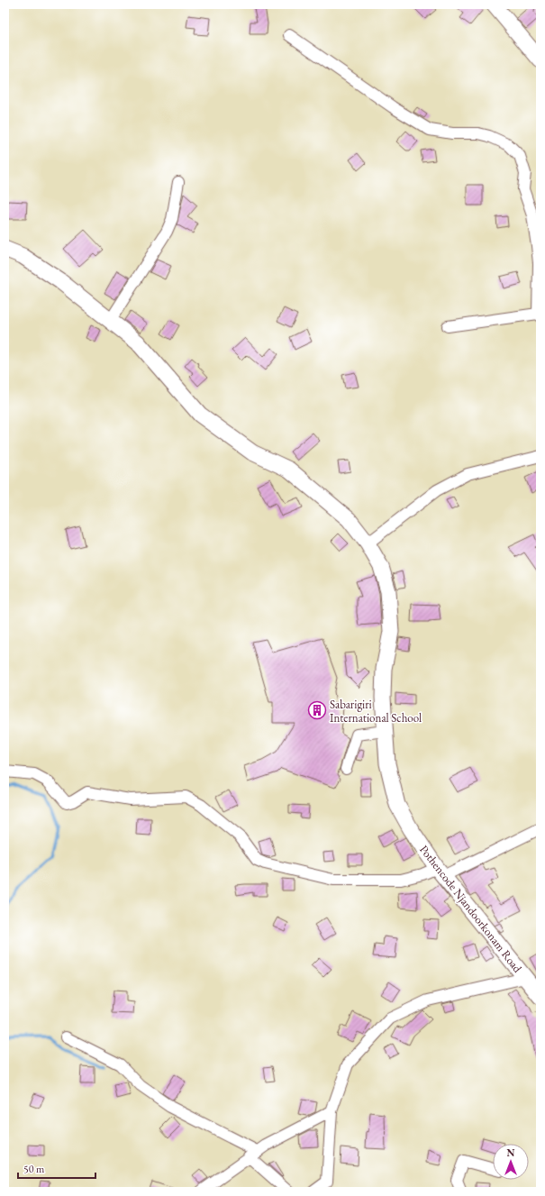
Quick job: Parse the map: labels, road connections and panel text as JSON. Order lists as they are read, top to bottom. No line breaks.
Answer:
{"streets":{"main road":["Pothencode Njandoorkonam Road"]},"places":{"building":["Sabarigiri International School"]},"scale_bar":"50 m","north":"top"}
